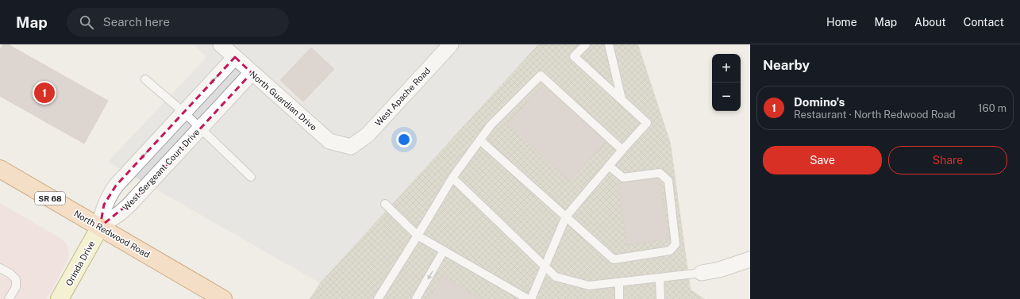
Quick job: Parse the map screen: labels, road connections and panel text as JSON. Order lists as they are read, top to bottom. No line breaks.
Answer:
{"streets":{"main road":["SR 68","North Redwood Road"],"street":["West Apache Road","North Guardian Drive","West Sergeant Court Drive","Orinda Drive"]},"crossings":[["West Apache Road","North Guardian Drive"],["North Guardian Drive","West Sergeant Court Drive"],["West Sergeant Court Drive","North Redwood Road"],["West Sergeant Court Drive","Orinda Drive"],["North Redwood Road","Orinda Drive"]],"page":{"header":"Map","search":"Search here","nav":["Home","Map","About","Contact"],"heading":"Nearby","map_buttons":["+","−"],"pins":"1","list":[{"mark":"1","name":"Domino's","note":"Restaurant · North Redwood Road","value":"160 m"}],"buttons":["Save","Share"]}}
